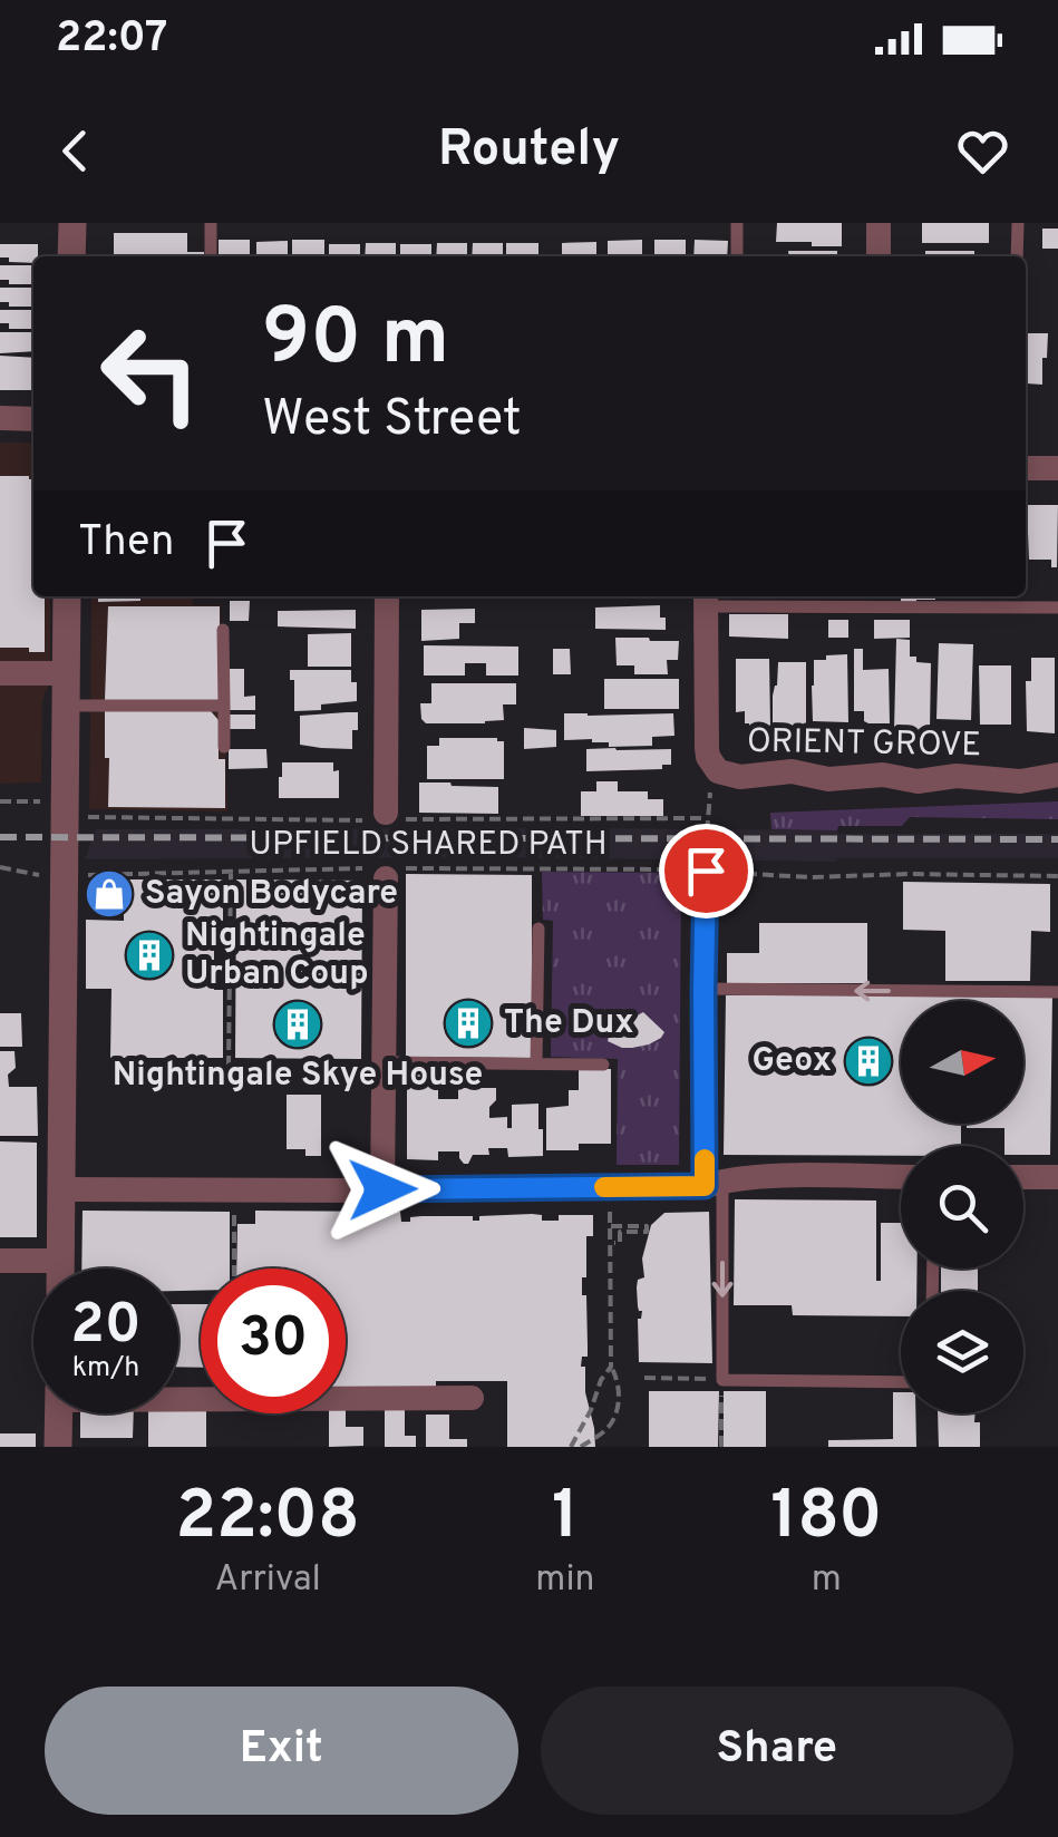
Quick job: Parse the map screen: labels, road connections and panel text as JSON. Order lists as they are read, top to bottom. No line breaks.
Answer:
{"streets":{"street":["ORIENT GROVE"],"path":["UPFIELD SHARED PATH"]},"places":{"shop":["Sayon Bodycare"],"building":["Nightingale Urban Coup","The Dux","Nightingale Skye House","Geox"]},"north":"right","page":{"status":"22:07","header":"Routely","turn":["90 m","West Street"],"then":"Then","speed":"20 km/h","limit":"30","eta":["22:08","Arrival","1","min","180","m"],"buttons":["Exit","Share"]}}
